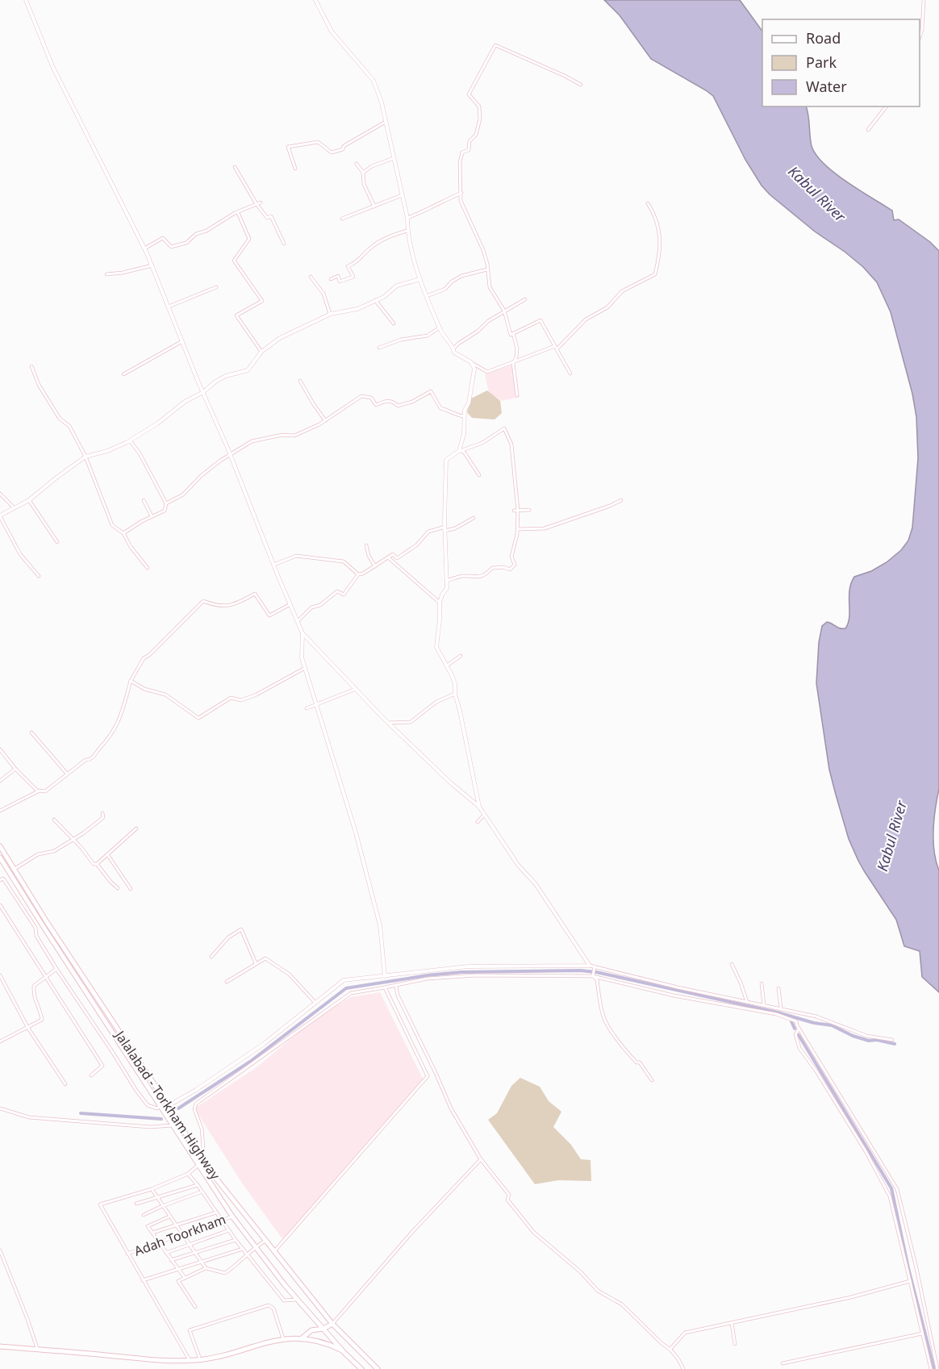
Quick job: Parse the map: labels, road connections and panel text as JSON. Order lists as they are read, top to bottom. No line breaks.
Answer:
{"streets":{"highway":["Jalalabad - Torkham Highway"],"street":["Adah Toorkham"]},"crossings":[["Jalalabad - Torkham Highway","Adah Toorkham"]],"water":["Kabul River"],"legend":["Road","Park","Water"]}
